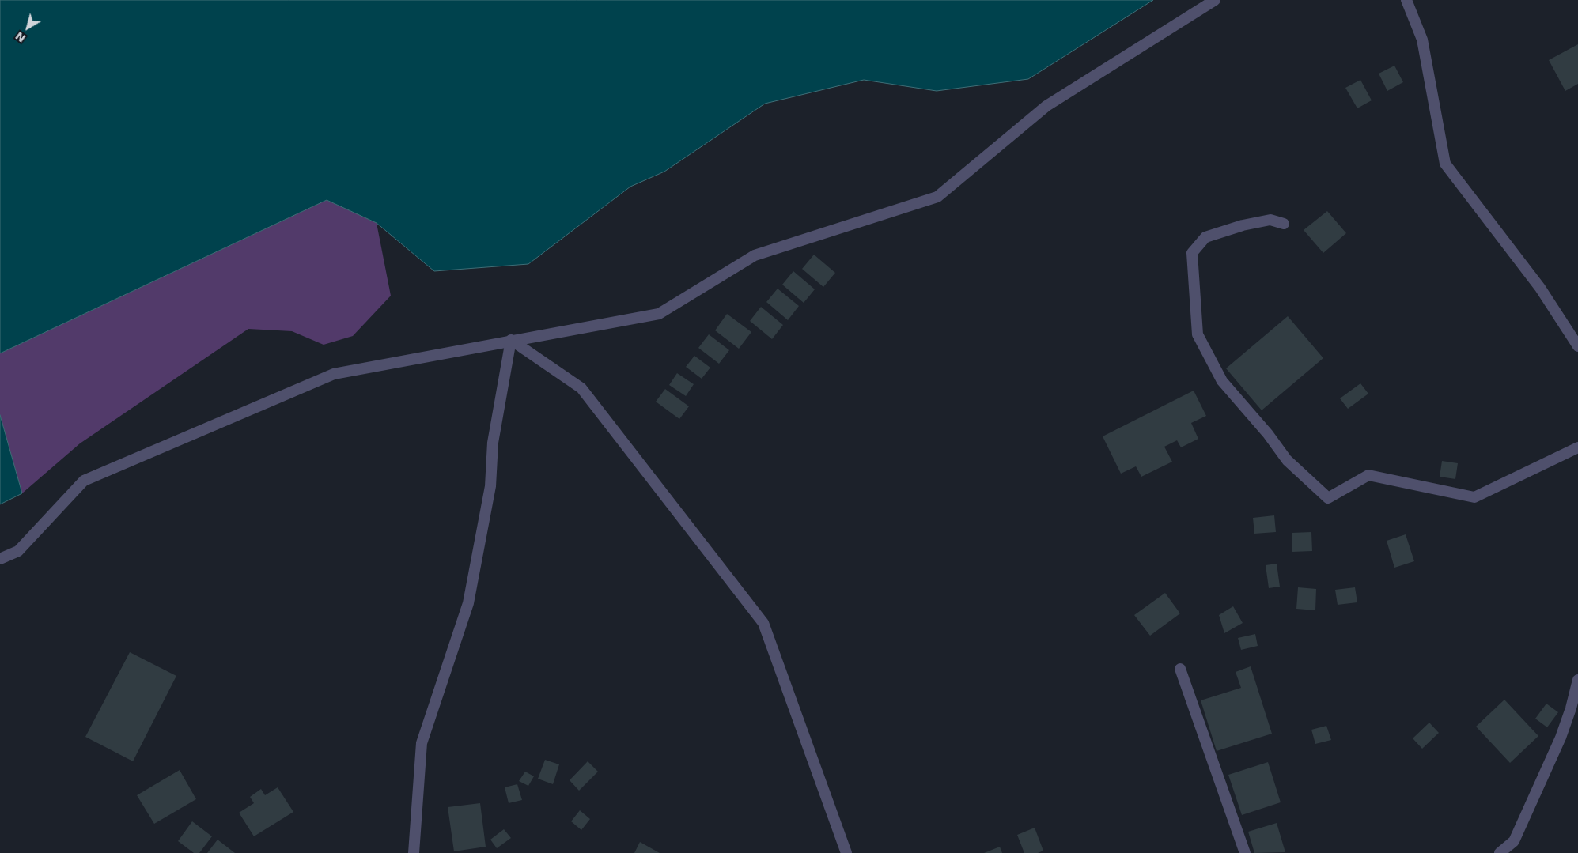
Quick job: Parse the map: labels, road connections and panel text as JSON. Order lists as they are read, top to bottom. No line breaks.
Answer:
{"north":"bottom left"}
